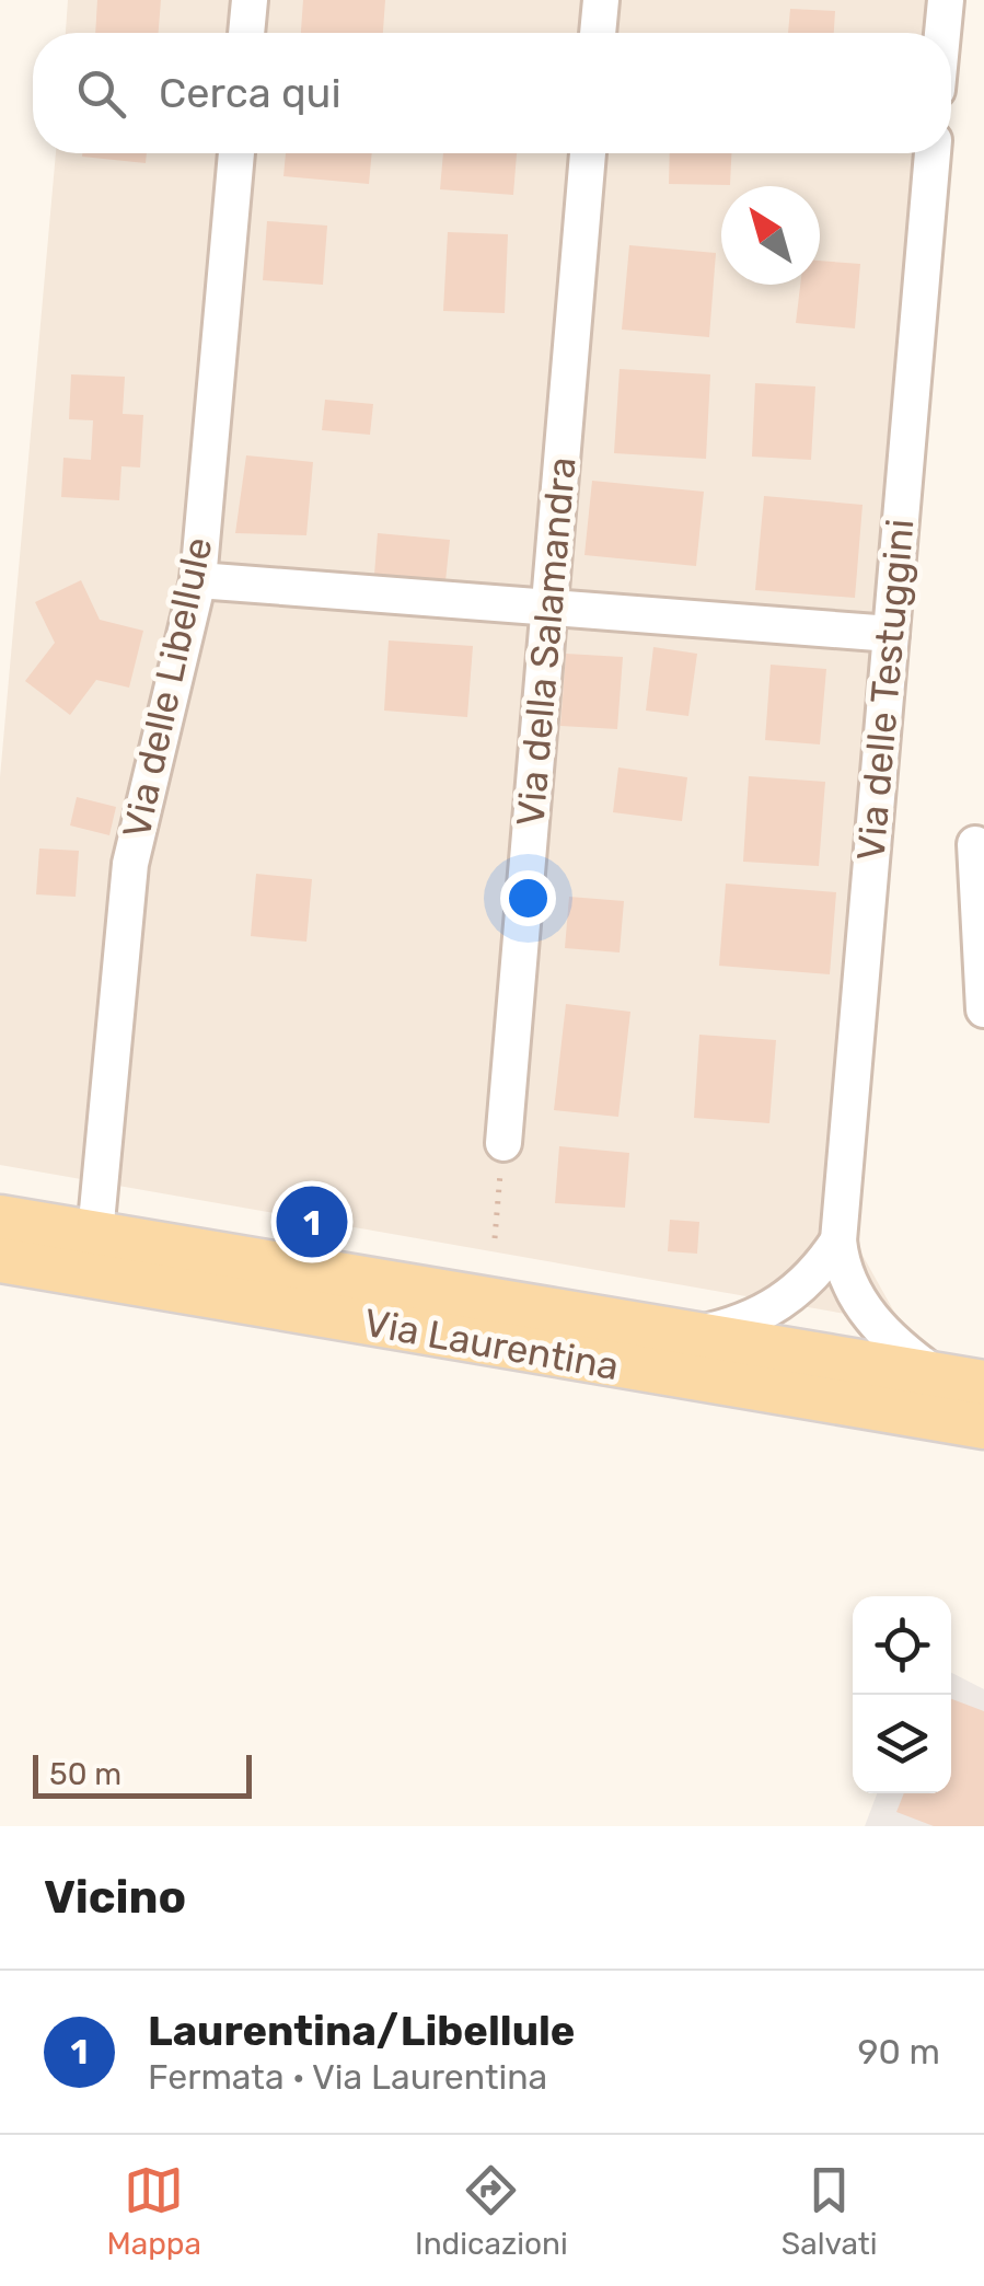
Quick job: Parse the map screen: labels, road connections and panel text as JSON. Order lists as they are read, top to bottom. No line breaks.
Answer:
{"streets":{"main road":["Via Laurentina"],"street":["Via della Salamandra","Via delle Libellule","Via delle Testuggini"]},"crossings":[["Via delle Libellule","Via Laurentina"]],"scale_bar":"50 m","north":"top left","page":{"search":"Cerca qui","pins":"1","scale":"50 m","heading":"Vicino","list":[{"mark":"1","name":"Laurentina/Libellule","note":"Fermata · Via Laurentina","value":"90 m"}],"nav":["Mappa","Indicazioni","Salvati"]}}
